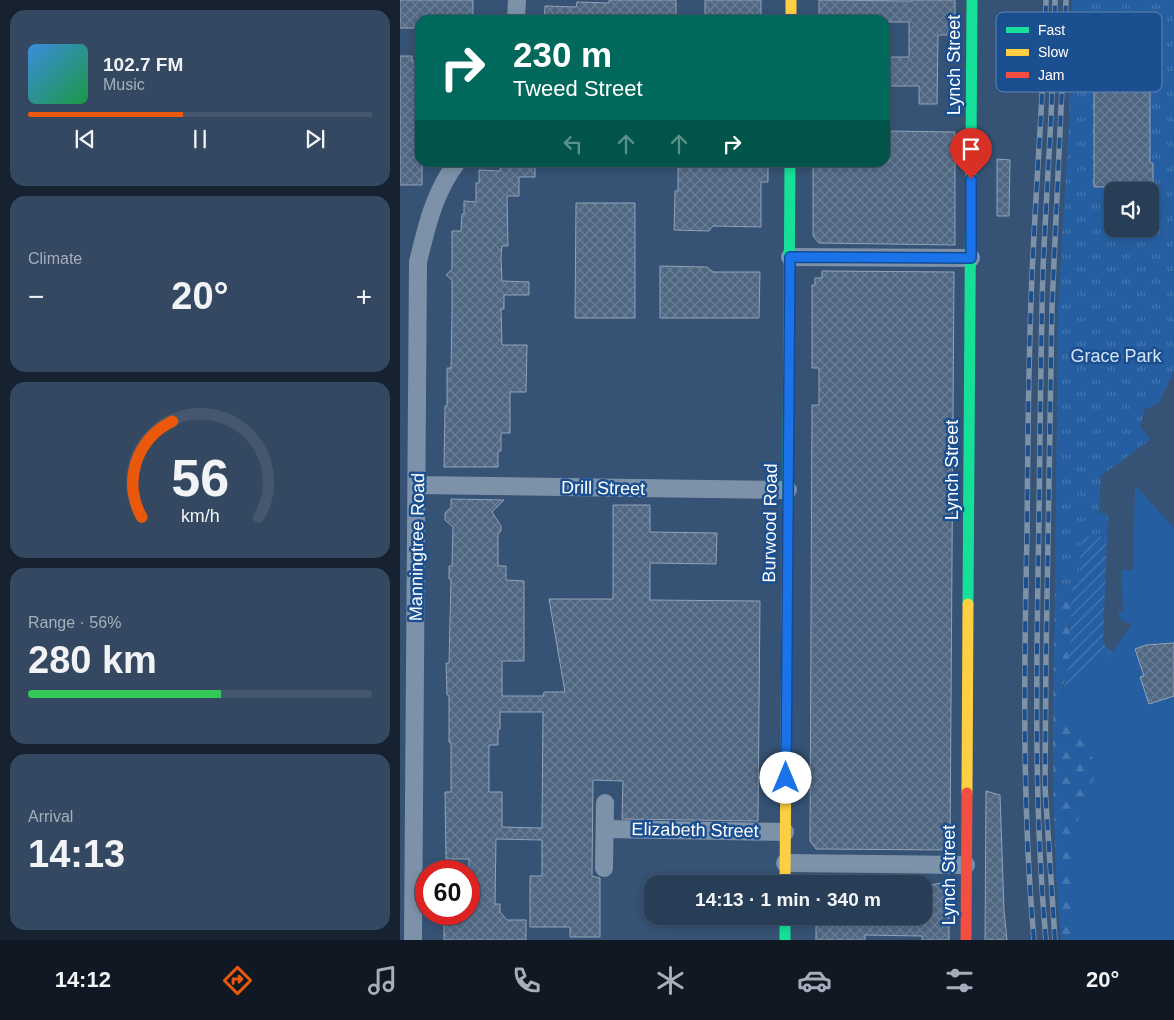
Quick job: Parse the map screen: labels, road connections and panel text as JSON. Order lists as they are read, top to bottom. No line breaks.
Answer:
{"streets":{"street":["Lynch Street","Drill Street","Burwood Road","Manningtree Road","Elizabeth Street"]},"crossings":[["Drill Street","Burwood Road"],["Drill Street","Manningtree Road"],["Burwood Road","Elizabeth Street"]],"parks":["Grace Park"],"legend":["Fast","Slow","Jam"],"page":{"turn":["230 m","Tweed Street"],"song":["102.7 FM","Music"],"tile":["Climate",["Range · 56%","280 km"],["Arrival","14:13"]],"heat":["−","20°","+"],"limit":"60","trip":"14:13 · 1 min · 340 m","tabs":["14:12","20°"],"gauge":["56","km/h"]}}
